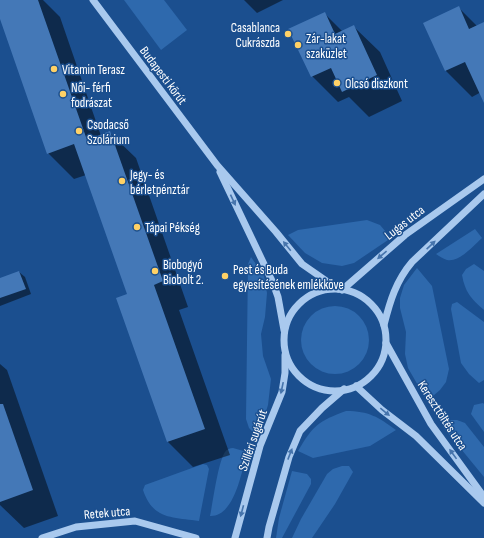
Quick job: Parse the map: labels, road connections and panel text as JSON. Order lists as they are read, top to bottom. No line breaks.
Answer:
{"streets":{"street":["Budapesti körút","Lugas utca","Kereszttöltés utca","Szilléri sugárút","Retek utca"]},"crossings":[["Budapesti körút","Lugas utca"],["Budapesti körút","Kereszttöltés utca"],["Budapesti körút","Szilléri sugárút"],["Lugas utca","Kereszttöltés utca"],["Lugas utca","Szilléri sugárút"],["Kereszttöltés utca","Szilléri sugárút"]],"places":["Casablanca Cukrászda","Zár-lakat szaküzlet","Vitamin Terasz","Olcsó diszkont","Női- férfi fodrászat","Csodacső Szolárium","Jegy- és bérletpénztár","Tápai Pékség","Biobogyó Biobolt 2.","Pest és Buda egyesítésének emlékköve"]}
